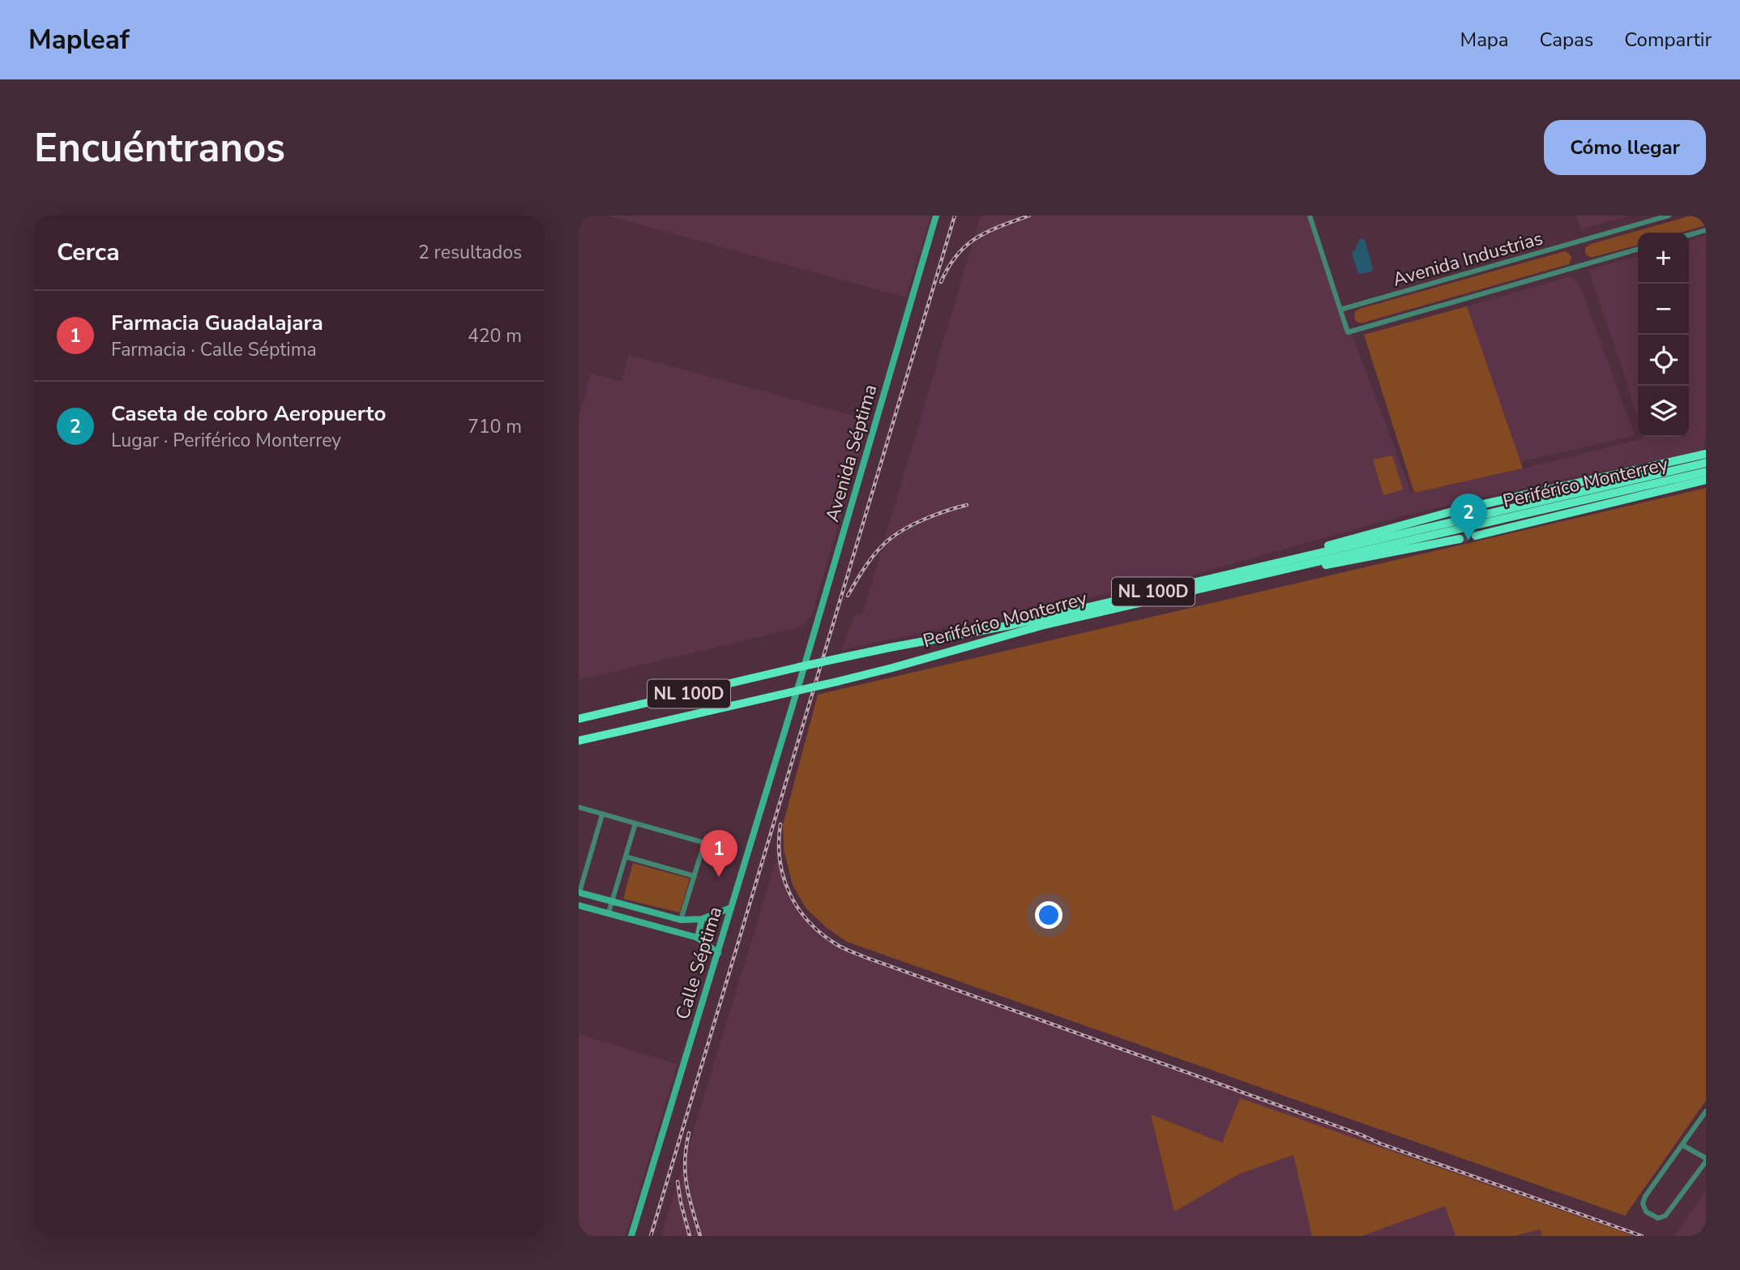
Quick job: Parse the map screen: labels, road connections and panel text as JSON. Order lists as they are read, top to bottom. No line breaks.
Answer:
{"streets":{"highway":["Periférico Monterrey","NL 100D"],"street":["Avenida Industrias","Avenida Séptima","Calle Séptima"]},"crossings":[["Avenida Séptima","Periférico Monterrey"],["Avenida Séptima","Calle Séptima"],["Periférico Monterrey","Calle Séptima"]],"page":{"header":"Mapleaf","nav":["Mapa","Capas","Compartir"],"buttons":"Cómo llegar","title":"Encuéntranos","heading":["Cerca","2 resultados"],"map_buttons":["+","−"],"list":[{"mark":"1","name":"Farmacia Guadalajara","note":"Farmacia · Calle Séptima","value":"420 m"},{"mark":"2","name":"Caseta de cobro Aeropuerto","note":"Lugar · Periférico Monterrey","value":"710 m"}],"pins":["2","1"]}}
